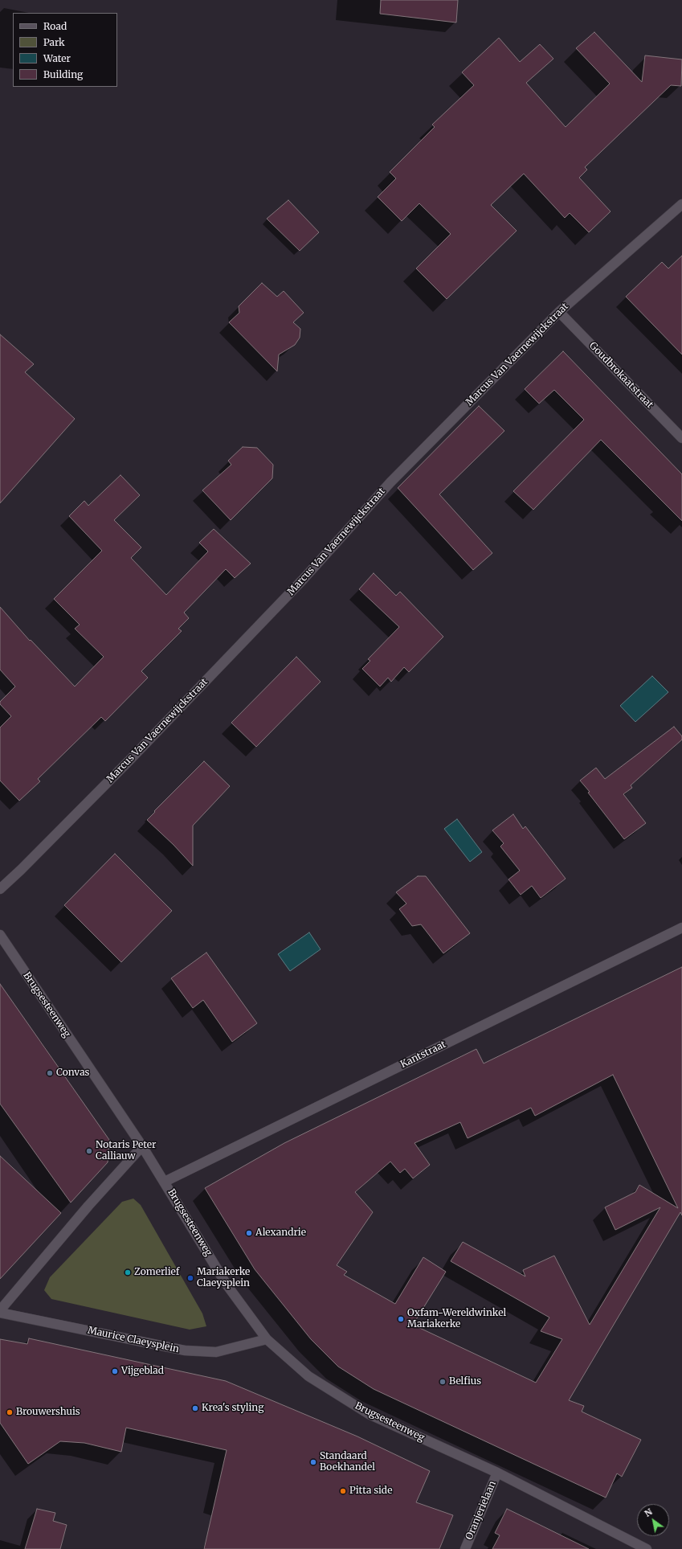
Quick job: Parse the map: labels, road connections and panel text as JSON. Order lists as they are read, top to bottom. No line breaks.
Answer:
{"streets":{"street":["Marcus Van Vaernewijckstraat","Goudbrokaatstraat","Brugsesteenweg","Kantstraat","Maurice Claeysplein","Oranjerielaan"]},"crossings":[["Marcus Van Vaernewijckstraat","Goudbrokaatstraat"],["Brugsesteenweg","Kantstraat"],["Brugsesteenweg","Maurice Claeysplein"],["Brugsesteenweg","Oranjerielaan"]],"places":["Convas","Notaris Peter Calliauw","Alexandrie","Zomerlief","Mariakerke Claeysplein","Oxfam-Wereldwinkel Mariakerke","Vijgeblad","Belfius","Krea's styling","Brouwershuis","Standaard Boekhandel","Pitta side"],"legend":["Road","Park","Water","Building"],"north":"top left"}
